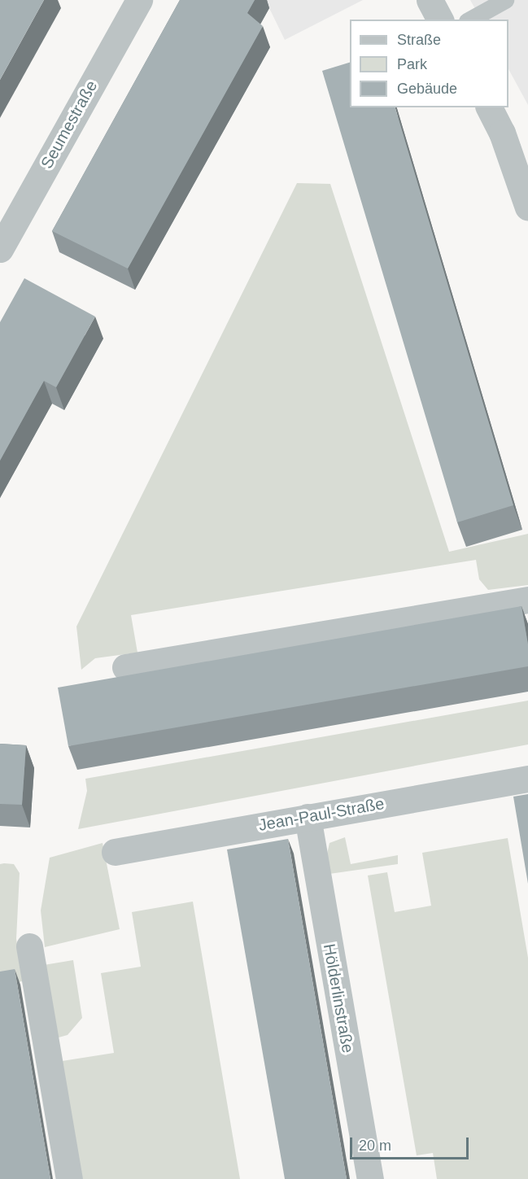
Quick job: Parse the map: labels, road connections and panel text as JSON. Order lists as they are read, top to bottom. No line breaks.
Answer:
{"streets":{"street":["Seumestraße","Jean-Paul-Straße","Hölderlinstraße"]},"crossings":[["Jean-Paul-Straße","Hölderlinstraße"]],"legend":["Straße","Park","Gebäude"],"scale_bar":"20 m"}
